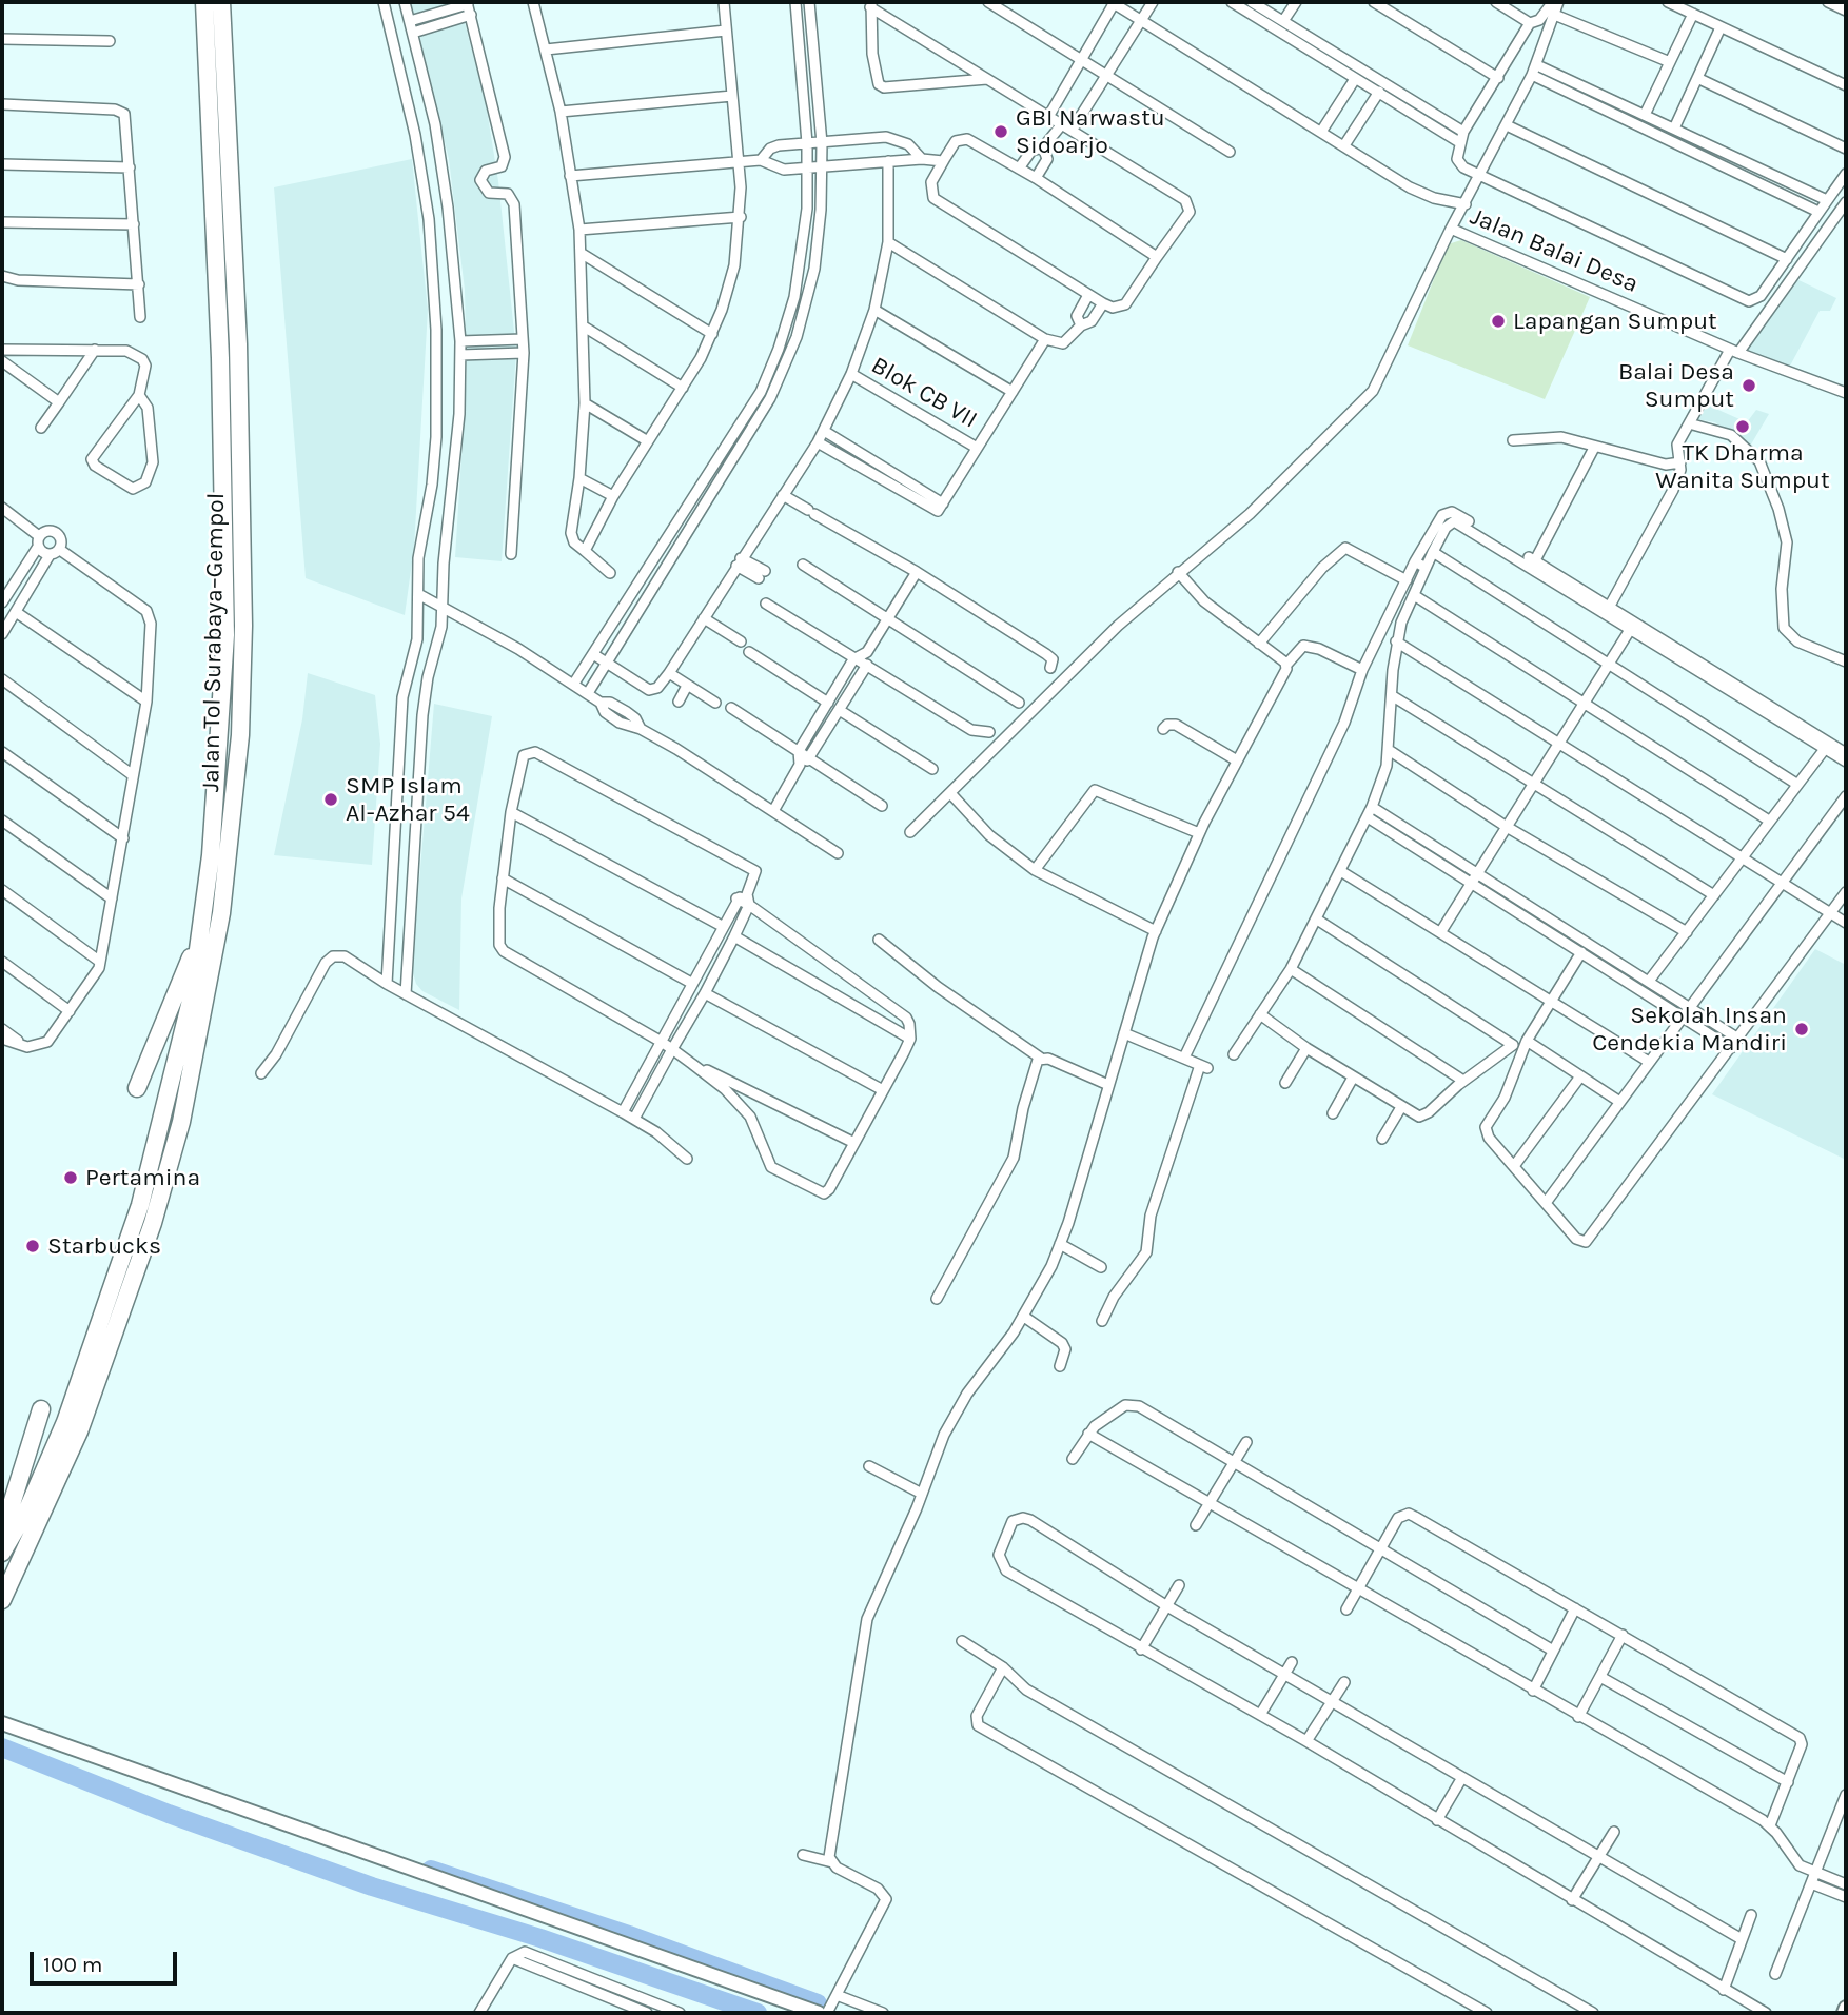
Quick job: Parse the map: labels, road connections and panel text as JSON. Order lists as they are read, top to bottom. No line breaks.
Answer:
{"streets":{"highway":["Jalan Tol Surabaya–Gempol"],"street":["Jalan Balai Desa","Blok CB VII"]},"places":["GBI Narwastu Sidoarjo","Lapangan Sumput","Balai Desa Sumput","TK Dharma Wanita Sumput","SMP Islam Al-Azhar 54","Sekolah Insan Cendekia Mandiri","Pertamina","Starbucks"],"scale_bar":"100 m"}
